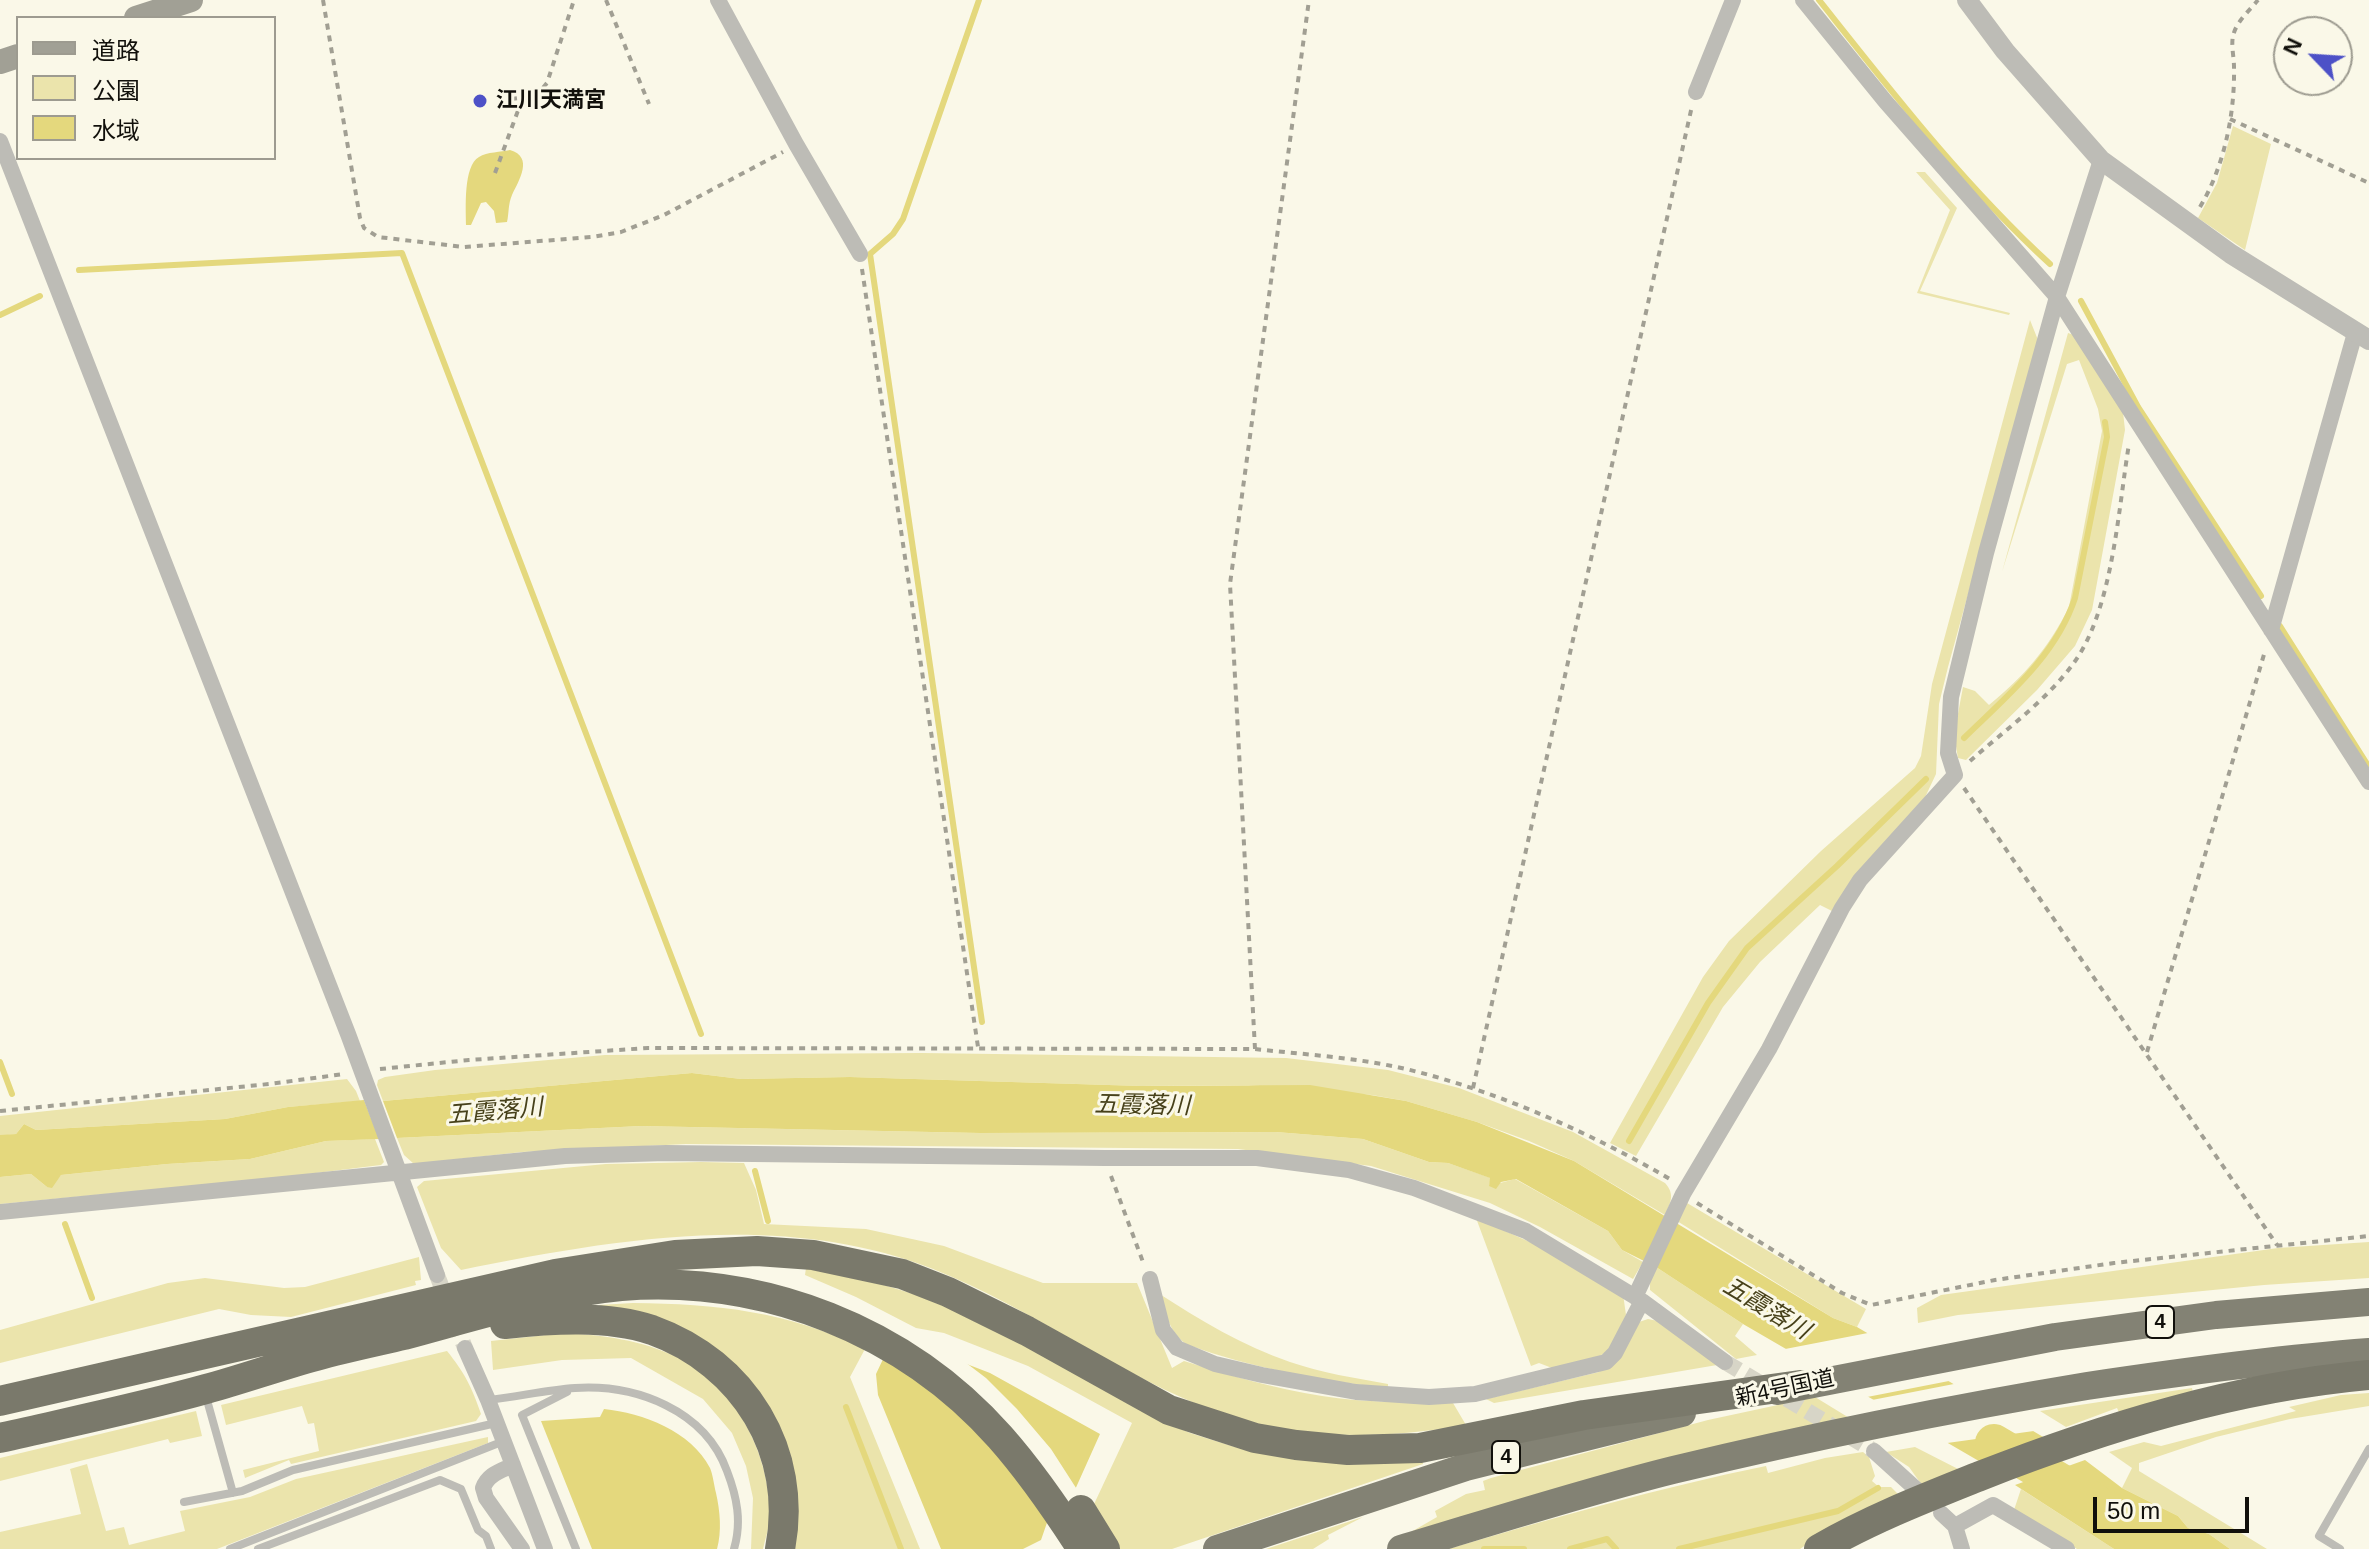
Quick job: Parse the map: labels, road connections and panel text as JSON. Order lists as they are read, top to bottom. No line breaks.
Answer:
{"streets":{"highway":["4","新4号国道"]},"water":["五霞落川"],"places":["江川天満宮"],"legend":["道路","公園","水域"],"scale_bar":"50 m","north":"top left"}
